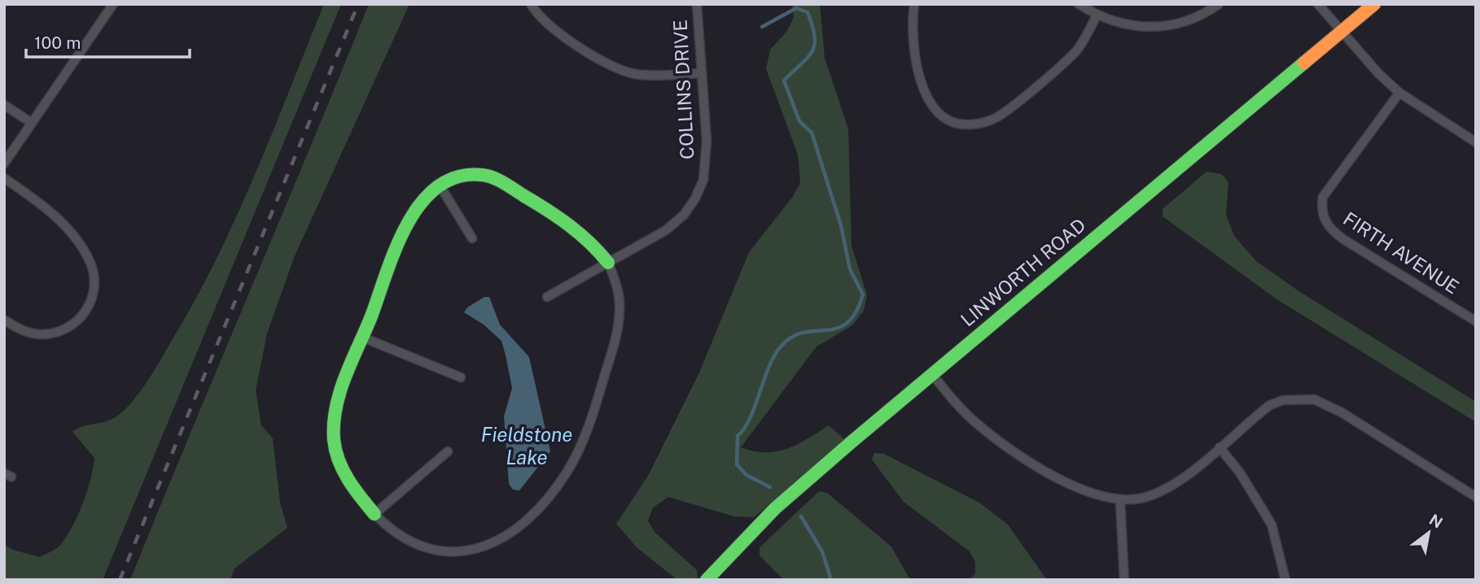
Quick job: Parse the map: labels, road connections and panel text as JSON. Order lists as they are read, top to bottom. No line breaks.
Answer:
{"streets":{"main road":["LINWORTH ROAD"],"street":["COLLINS DRIVE","FIRTH AVENUE"]},"water":["Fieldstone Lake"],"scale_bar":"100 m","north":"top right"}
